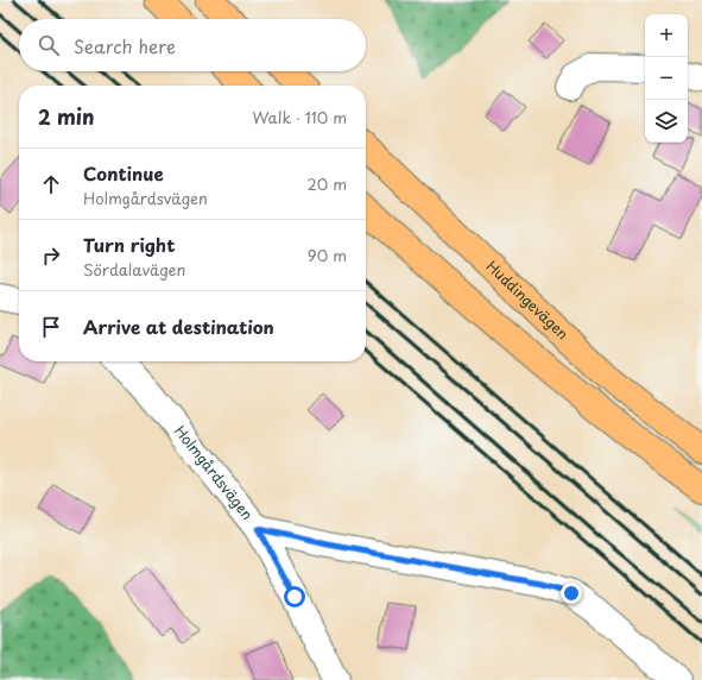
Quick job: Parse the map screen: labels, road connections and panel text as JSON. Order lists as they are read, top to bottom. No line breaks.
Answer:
{"streets":{"main road":["Huddingevägen"],"street":["Holmgårdsvägen"]},"page":{"map_buttons":["+","−"],"search":"Search here","heading":["2 min","Walk · 110 m"],"list":[["Continue","Holmgårdsvägen","20 m"],["Turn right","Sördalavägen","90 m"],"Arrive at destination"]}}
